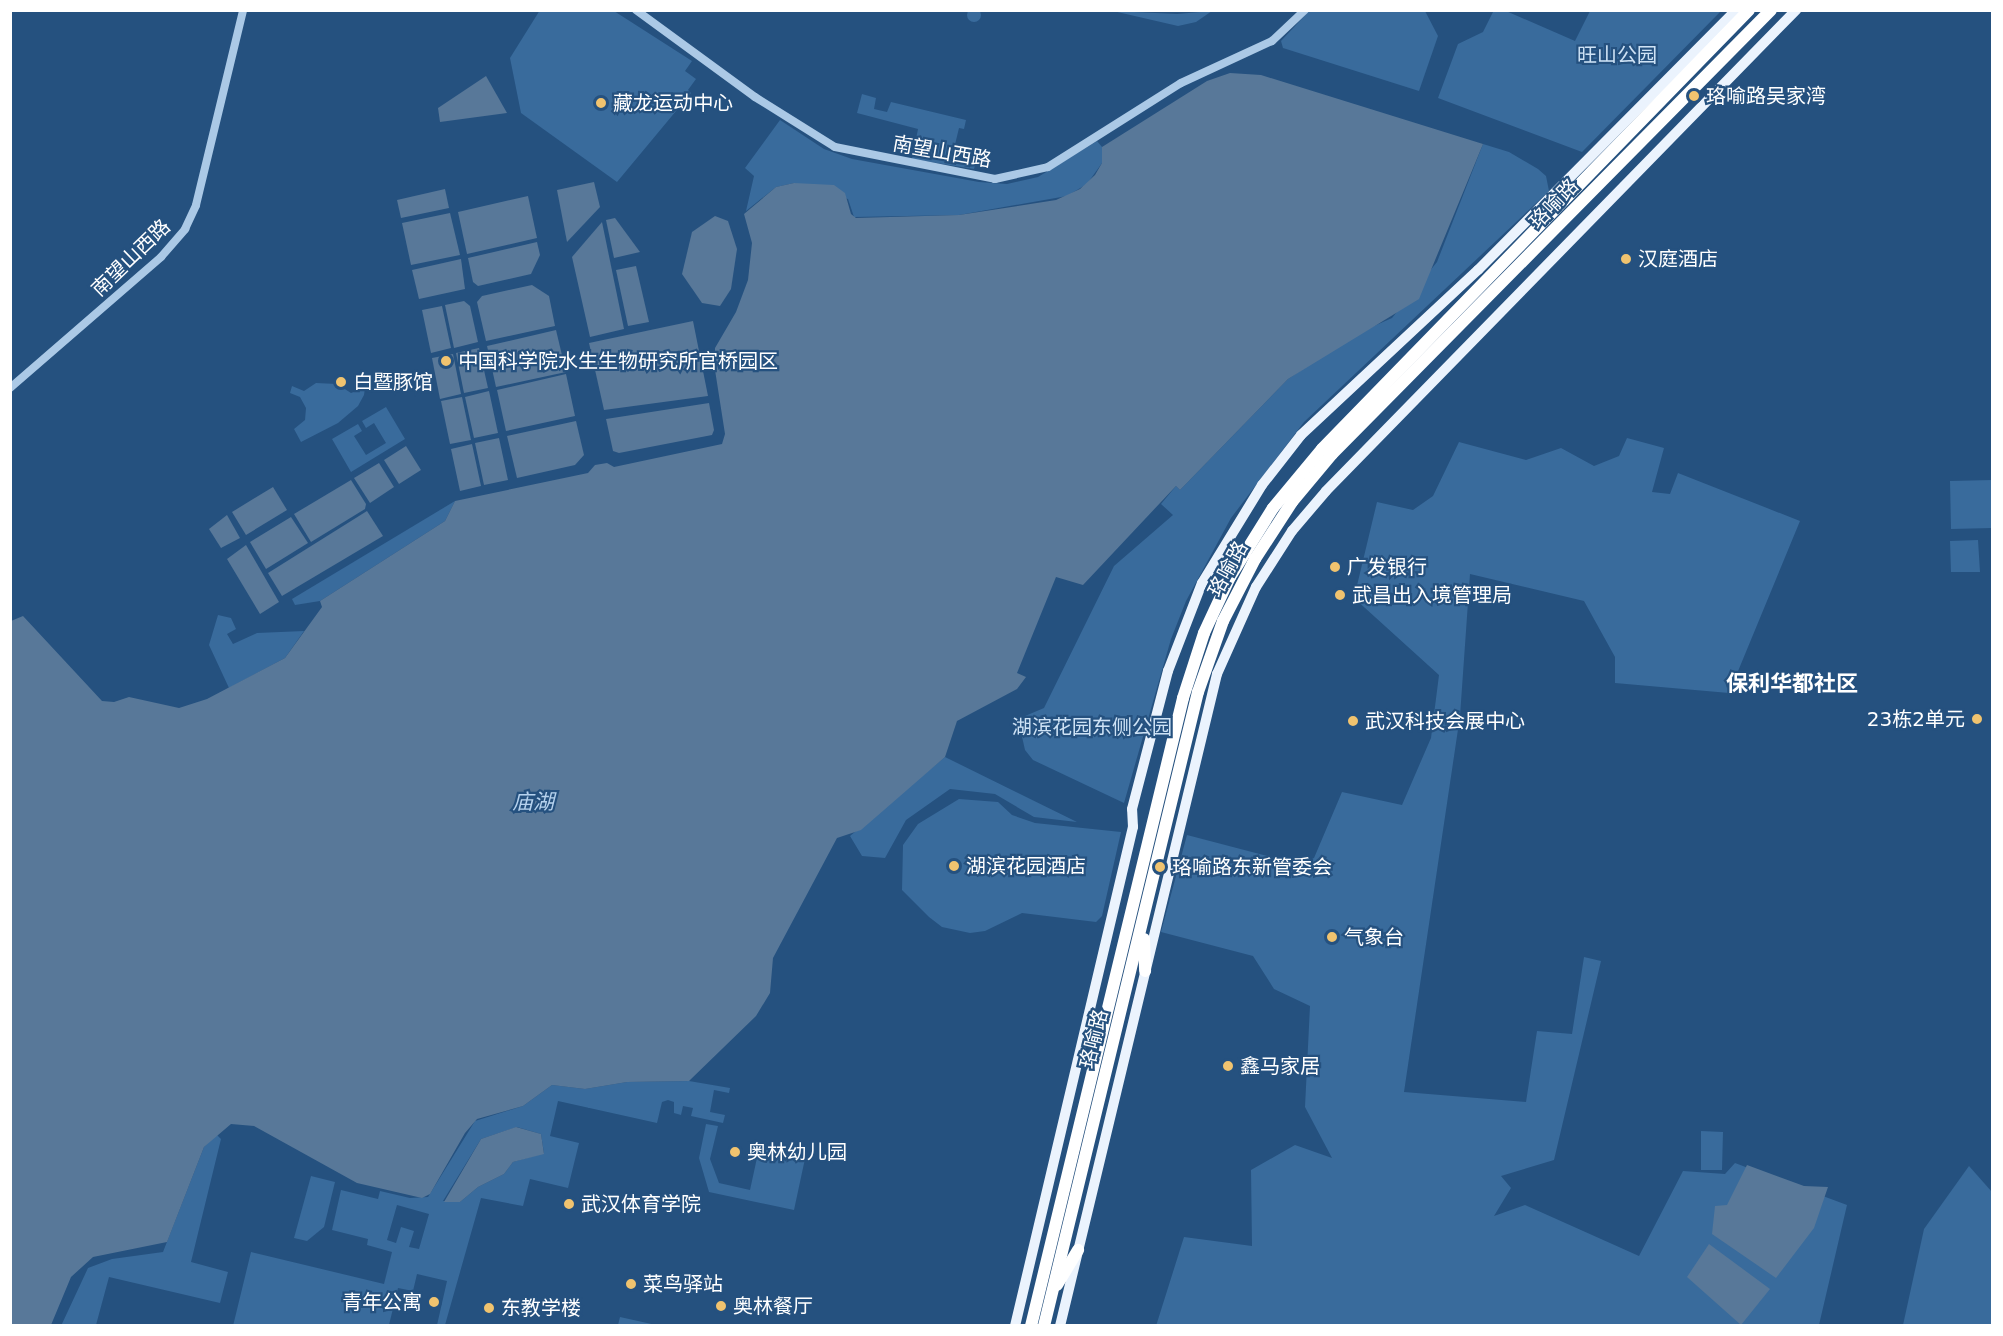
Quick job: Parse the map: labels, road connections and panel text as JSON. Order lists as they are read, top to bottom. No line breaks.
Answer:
{"streets":{"highway":["珞喻路"],"street":["南望山西路"]},"districts":["保利华都社区"],"water":["庙湖"],"parks":["旺山公园","湖滨花园东侧公园"],"places":["珞喻路吴家湾","藏龙运动中心","汉庭酒店","中国科学院水生生物研究所官桥园区","白暨豚馆","广发银行","武昌出入境管理局","23栋2单元","武汉科技会展中心","湖滨花园酒店","珞喻路东新管委会","气象台","鑫马家居","奥林幼儿园","武汉体育学院","菜鸟驿站","青年公寓","奥林餐厅","东教学楼"]}
